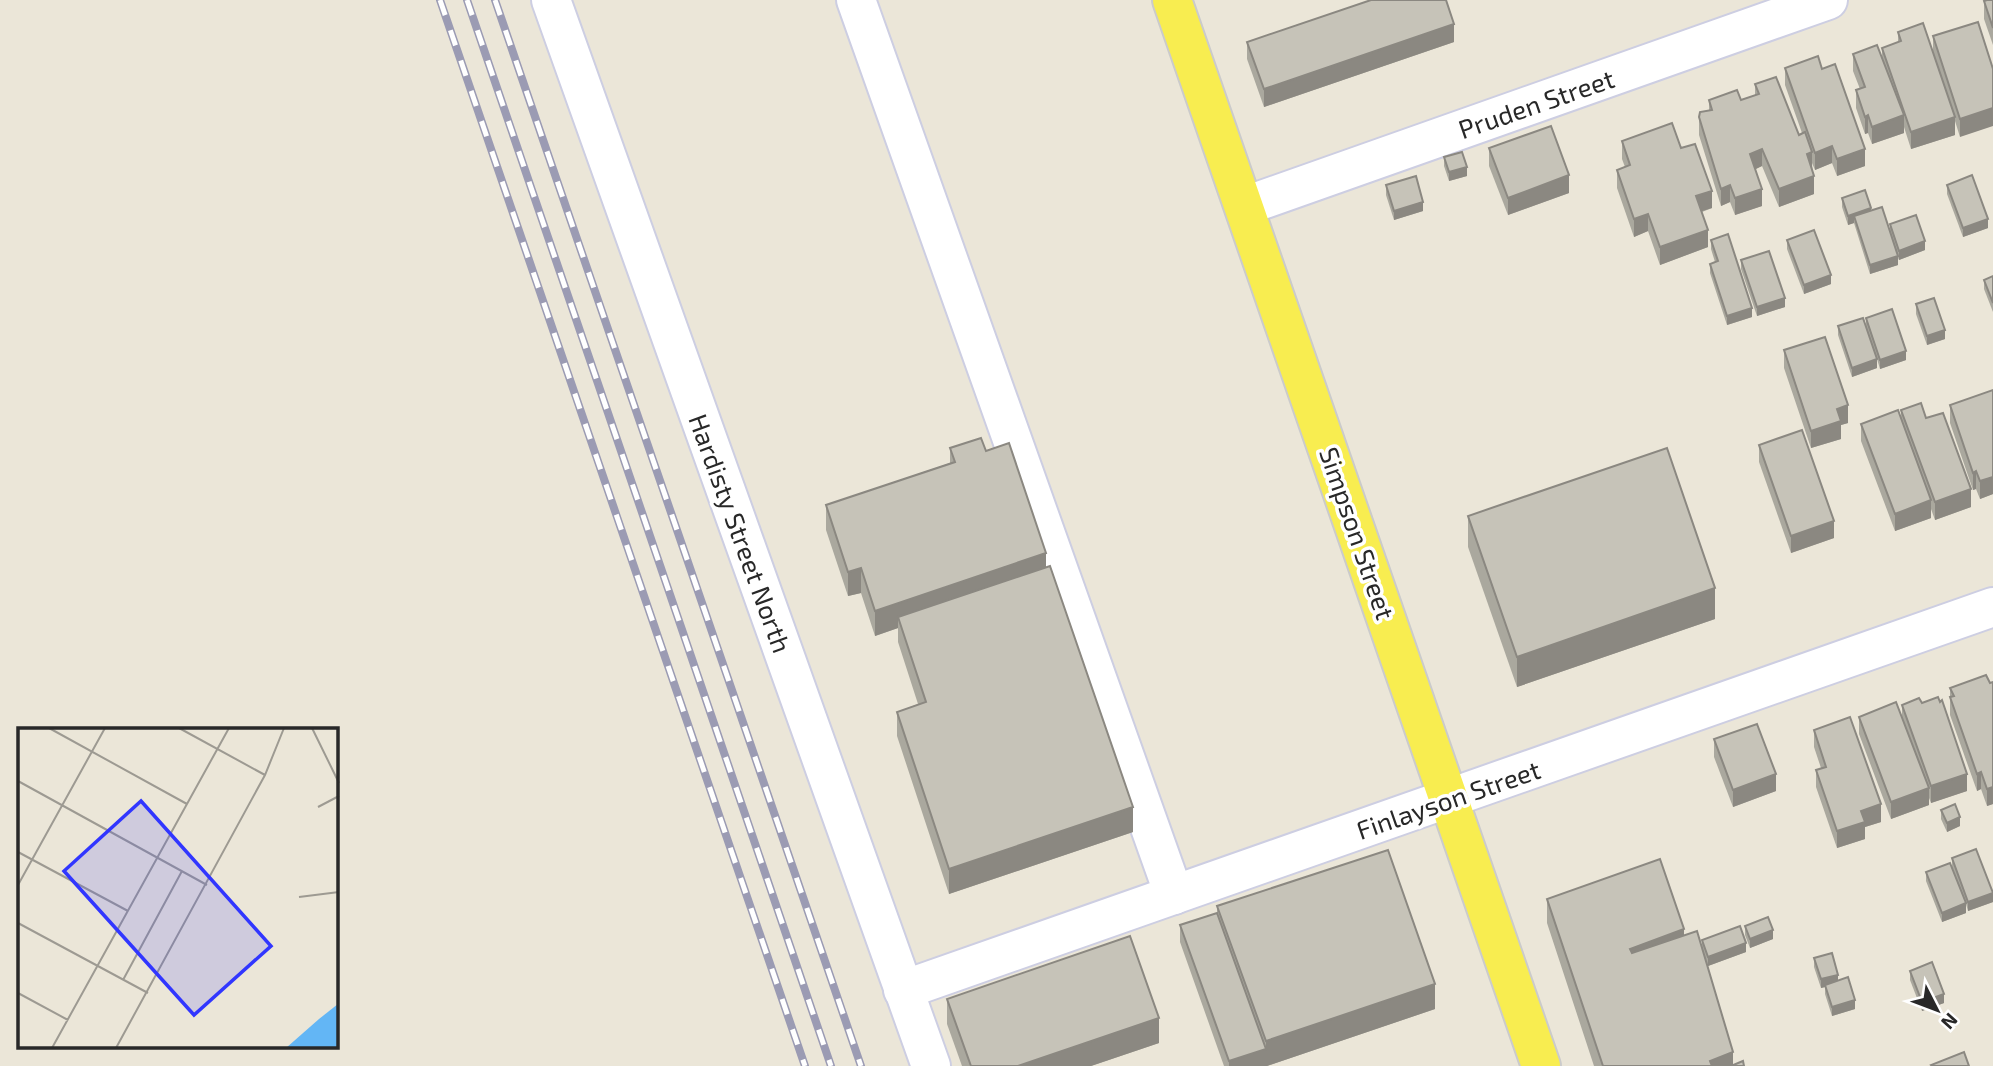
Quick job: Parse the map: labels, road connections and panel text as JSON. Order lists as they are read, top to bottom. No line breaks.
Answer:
{"streets":{"main road":["Simpson Street"],"street":["Pruden Street","Hardisty Street North","Finlayson Street"]},"crossings":[["Pruden Street","Simpson Street"],["Hardisty Street North","Finlayson Street"],["Simpson Street","Finlayson Street"]],"north":"bottom right"}
